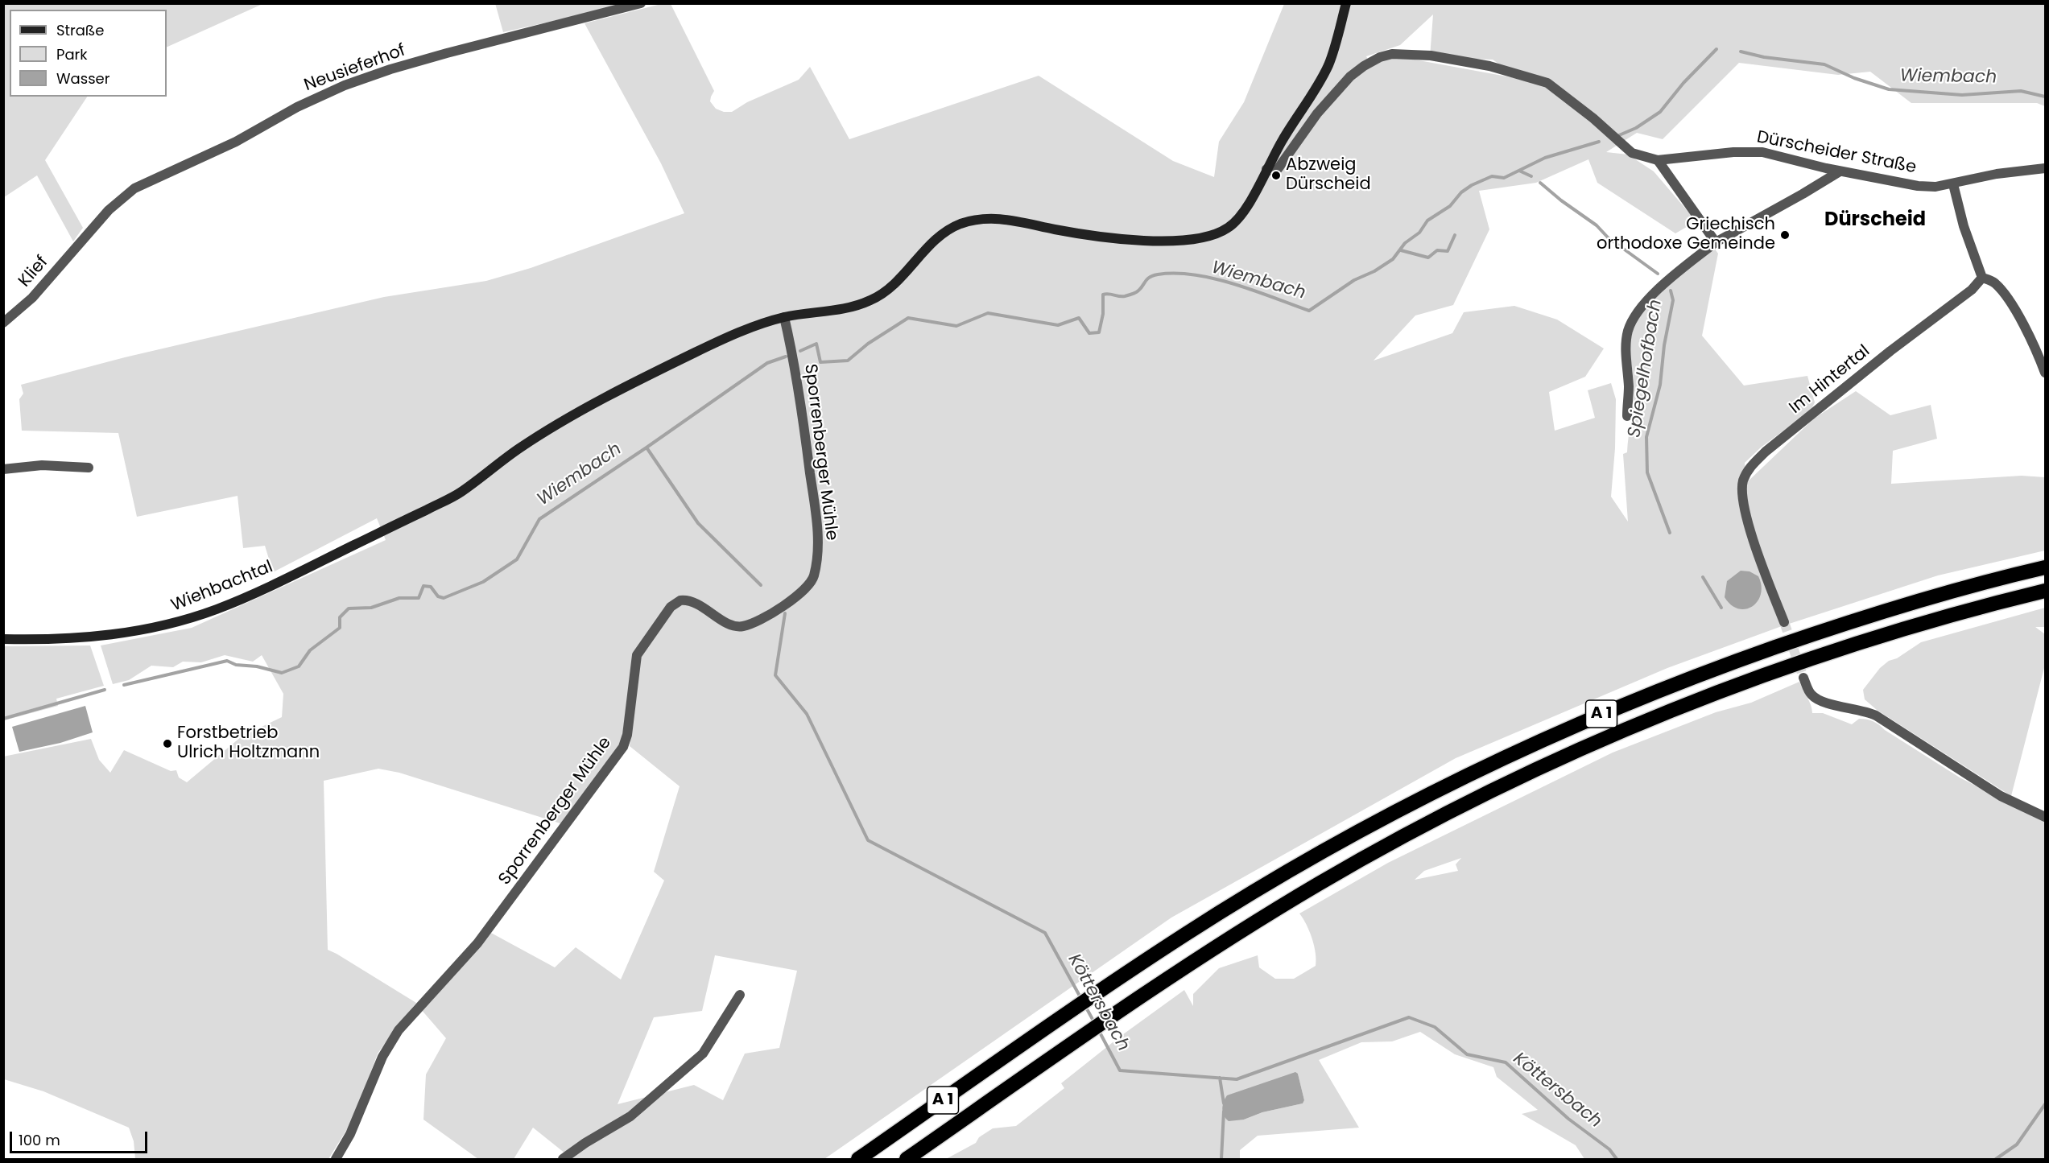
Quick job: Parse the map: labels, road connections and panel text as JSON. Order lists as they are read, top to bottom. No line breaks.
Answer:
{"streets":{"highway":["A 1"],"main road":["Wiehbachtal"],"street":["Neusieferhof","Dürscheider Straße","Klief","Im Hintertal","Sporrenberger Mühle"]},"crossings":[["Neusieferhof","Klief"],["Dürscheider Straße","Wiehbachtal"],["Sporrenberger Mühle","Wiehbachtal"]],"districts":["Dürscheid"],"water":["Wiembach","Spiegelhofbach","Köttersbach"],"places":["Abzweig Dürscheid","Griechisch orthodoxe Gemeinde","Forstbetrieb Ulrich Holtzmann"],"legend":["Straße","Park","Wasser"],"scale_bar":"100 m"}
